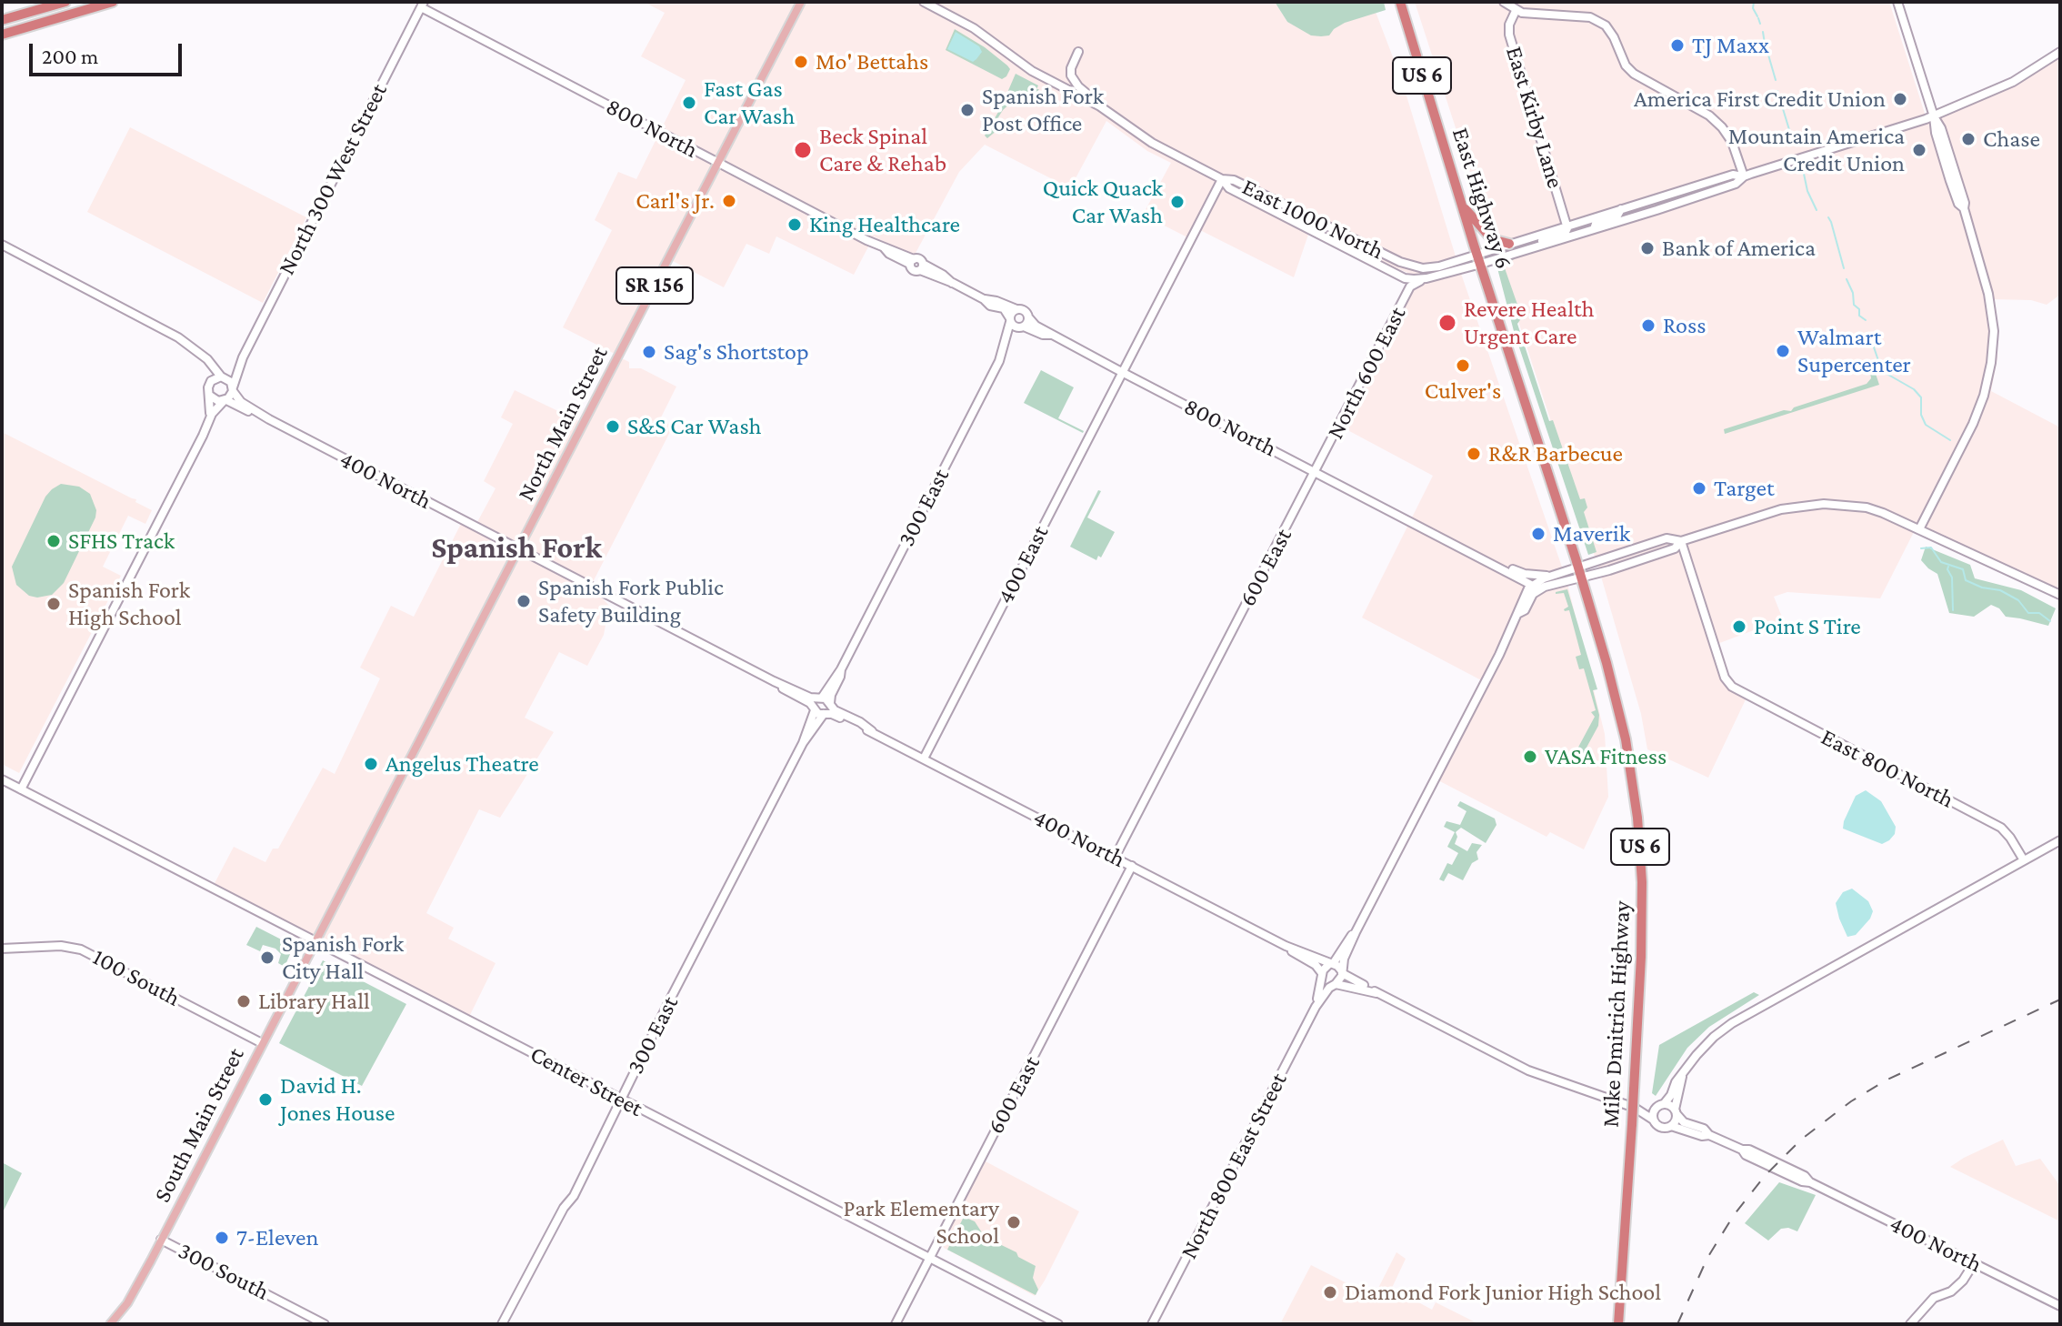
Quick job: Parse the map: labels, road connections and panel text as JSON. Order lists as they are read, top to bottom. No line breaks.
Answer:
{"streets":{"highway":["US 6","East Highway 6","Mike Dmitrich Highway"],"main road":["SR 156","North Main Street","South Main Street"],"street":["East Kirby Lane","800 North","North 300 West Street","East 1000 North","North 600 East","400 North","300 East","400 East","600 East","East 800 North","100 South","Center Street","North 800 East Street","300 South"]},"crossings":[["800 North","North 300 West Street"],["800 North","North 600 East"],["800 North","North Main Street"],["800 North","300 East"],["800 North","400 East"],["800 North","600 East"],["East Highway 6","East 1000 North"],["East Highway 6","Mike Dmitrich Highway"],["East 1000 North","North 600 East"],["East 1000 North","400 East"],["North 600 East","600 East"],["North Main Street","400 North"],["North Main Street","Center Street"],["North Main Street","South Main Street"],["400 North","300 East"],["400 North","400 East"],["400 North","600 East"],["300 East","Center Street"],["600 East","Center Street"],["100 South","South Main Street"],["Center Street","South Main Street"],["South Main Street","300 South"]],"districts":["Spanish Fork"],"places":["TJ Maxx","Mo' Bettahs","America First Credit Union","Fast Gas Car Wash","Spanish Fork Post Office","Chase","Beck Spinal Care & Rehab","Mountain America Credit Union","Carl's Jr.","Quick Quack Car Wash","King Healthcare","Bank of America","Revere Health Urgent Care","Ross","Walmart Supercenter","Sag's Shortstop","Culver's","S&S Car Wash","R&R Barbecue","Target","Maverik","SFHS Track","Spanish Fork Public Safety Building","Spanish Fork High School","Point S Tire","VASA Fitness","Angelus Theatre","Spanish Fork City Hall","Library Hall","David H. Jones House","Park Elementary School","7-Eleven","Diamond Fork Junior High School"],"scale_bar":"200 m"}
